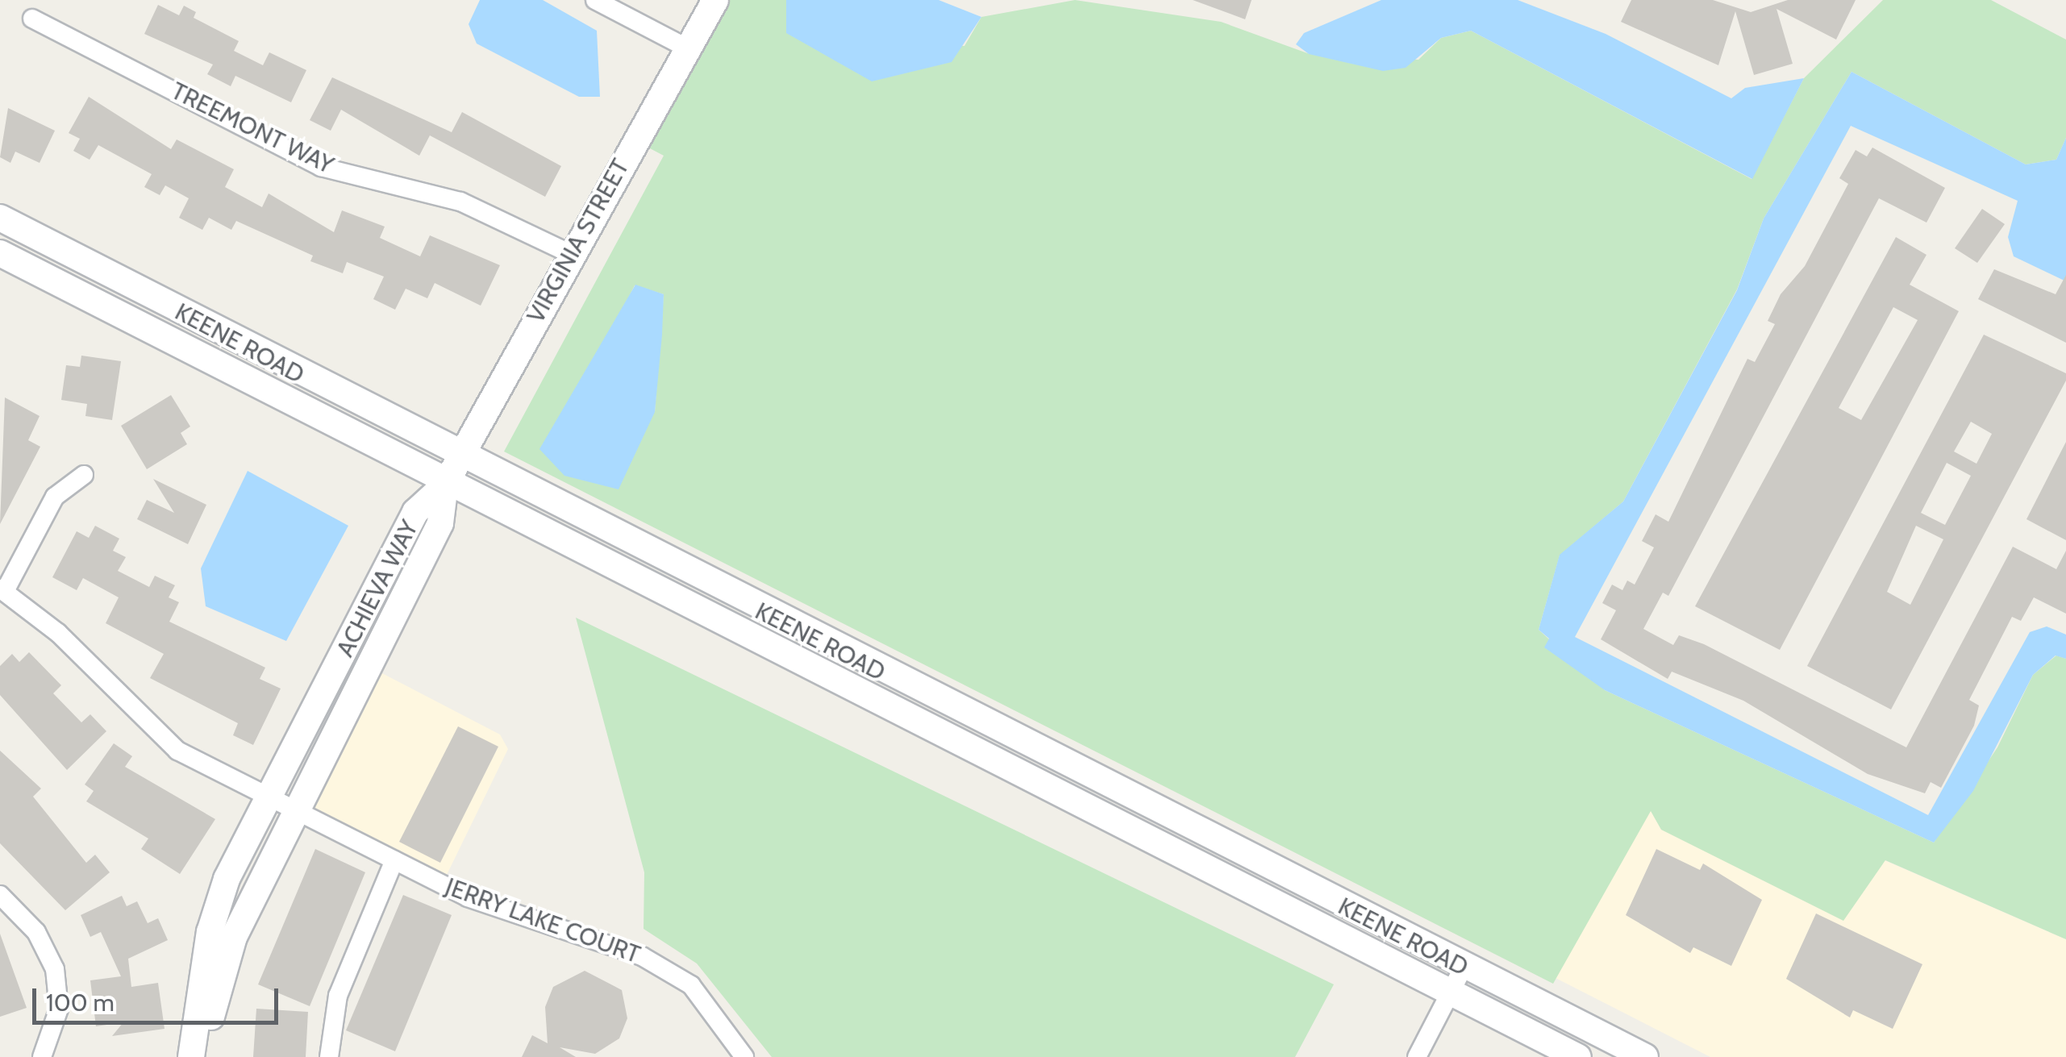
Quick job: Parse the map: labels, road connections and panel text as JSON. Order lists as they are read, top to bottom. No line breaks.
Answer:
{"streets":{"main road":["VIRGINIA STREET","KEENE ROAD","ACHIEVA WAY"],"street":["TREEMONT WAY","JERRY LAKE COURT"]},"crossings":[["TREEMONT WAY","VIRGINIA STREET"],["VIRGINIA STREET","KEENE ROAD"],["VIRGINIA STREET","ACHIEVA WAY"],["KEENE ROAD","ACHIEVA WAY"],["ACHIEVA WAY","JERRY LAKE COURT"]],"scale_bar":"100 m"}
